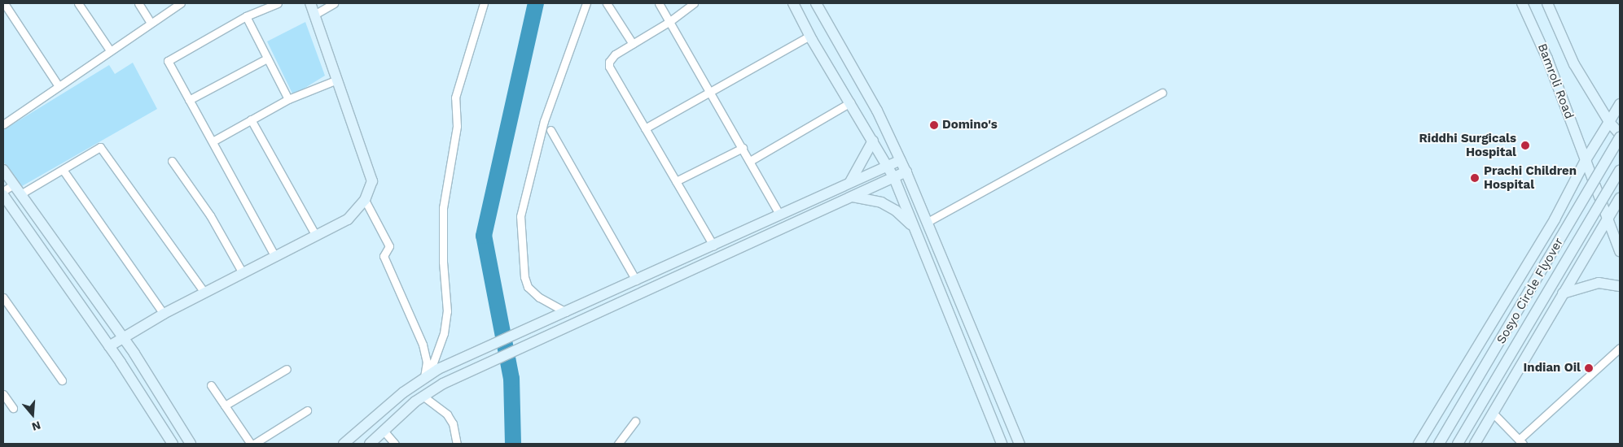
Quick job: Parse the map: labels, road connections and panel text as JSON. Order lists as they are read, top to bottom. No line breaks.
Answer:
{"streets":{"street":["Bamroli Road","Sosyo Circle Flyover"]},"places":["Domino's","Riddhi Surgicals Hospital","Prachi Children Hospital","Indian Oil"],"north":"bottom"}
